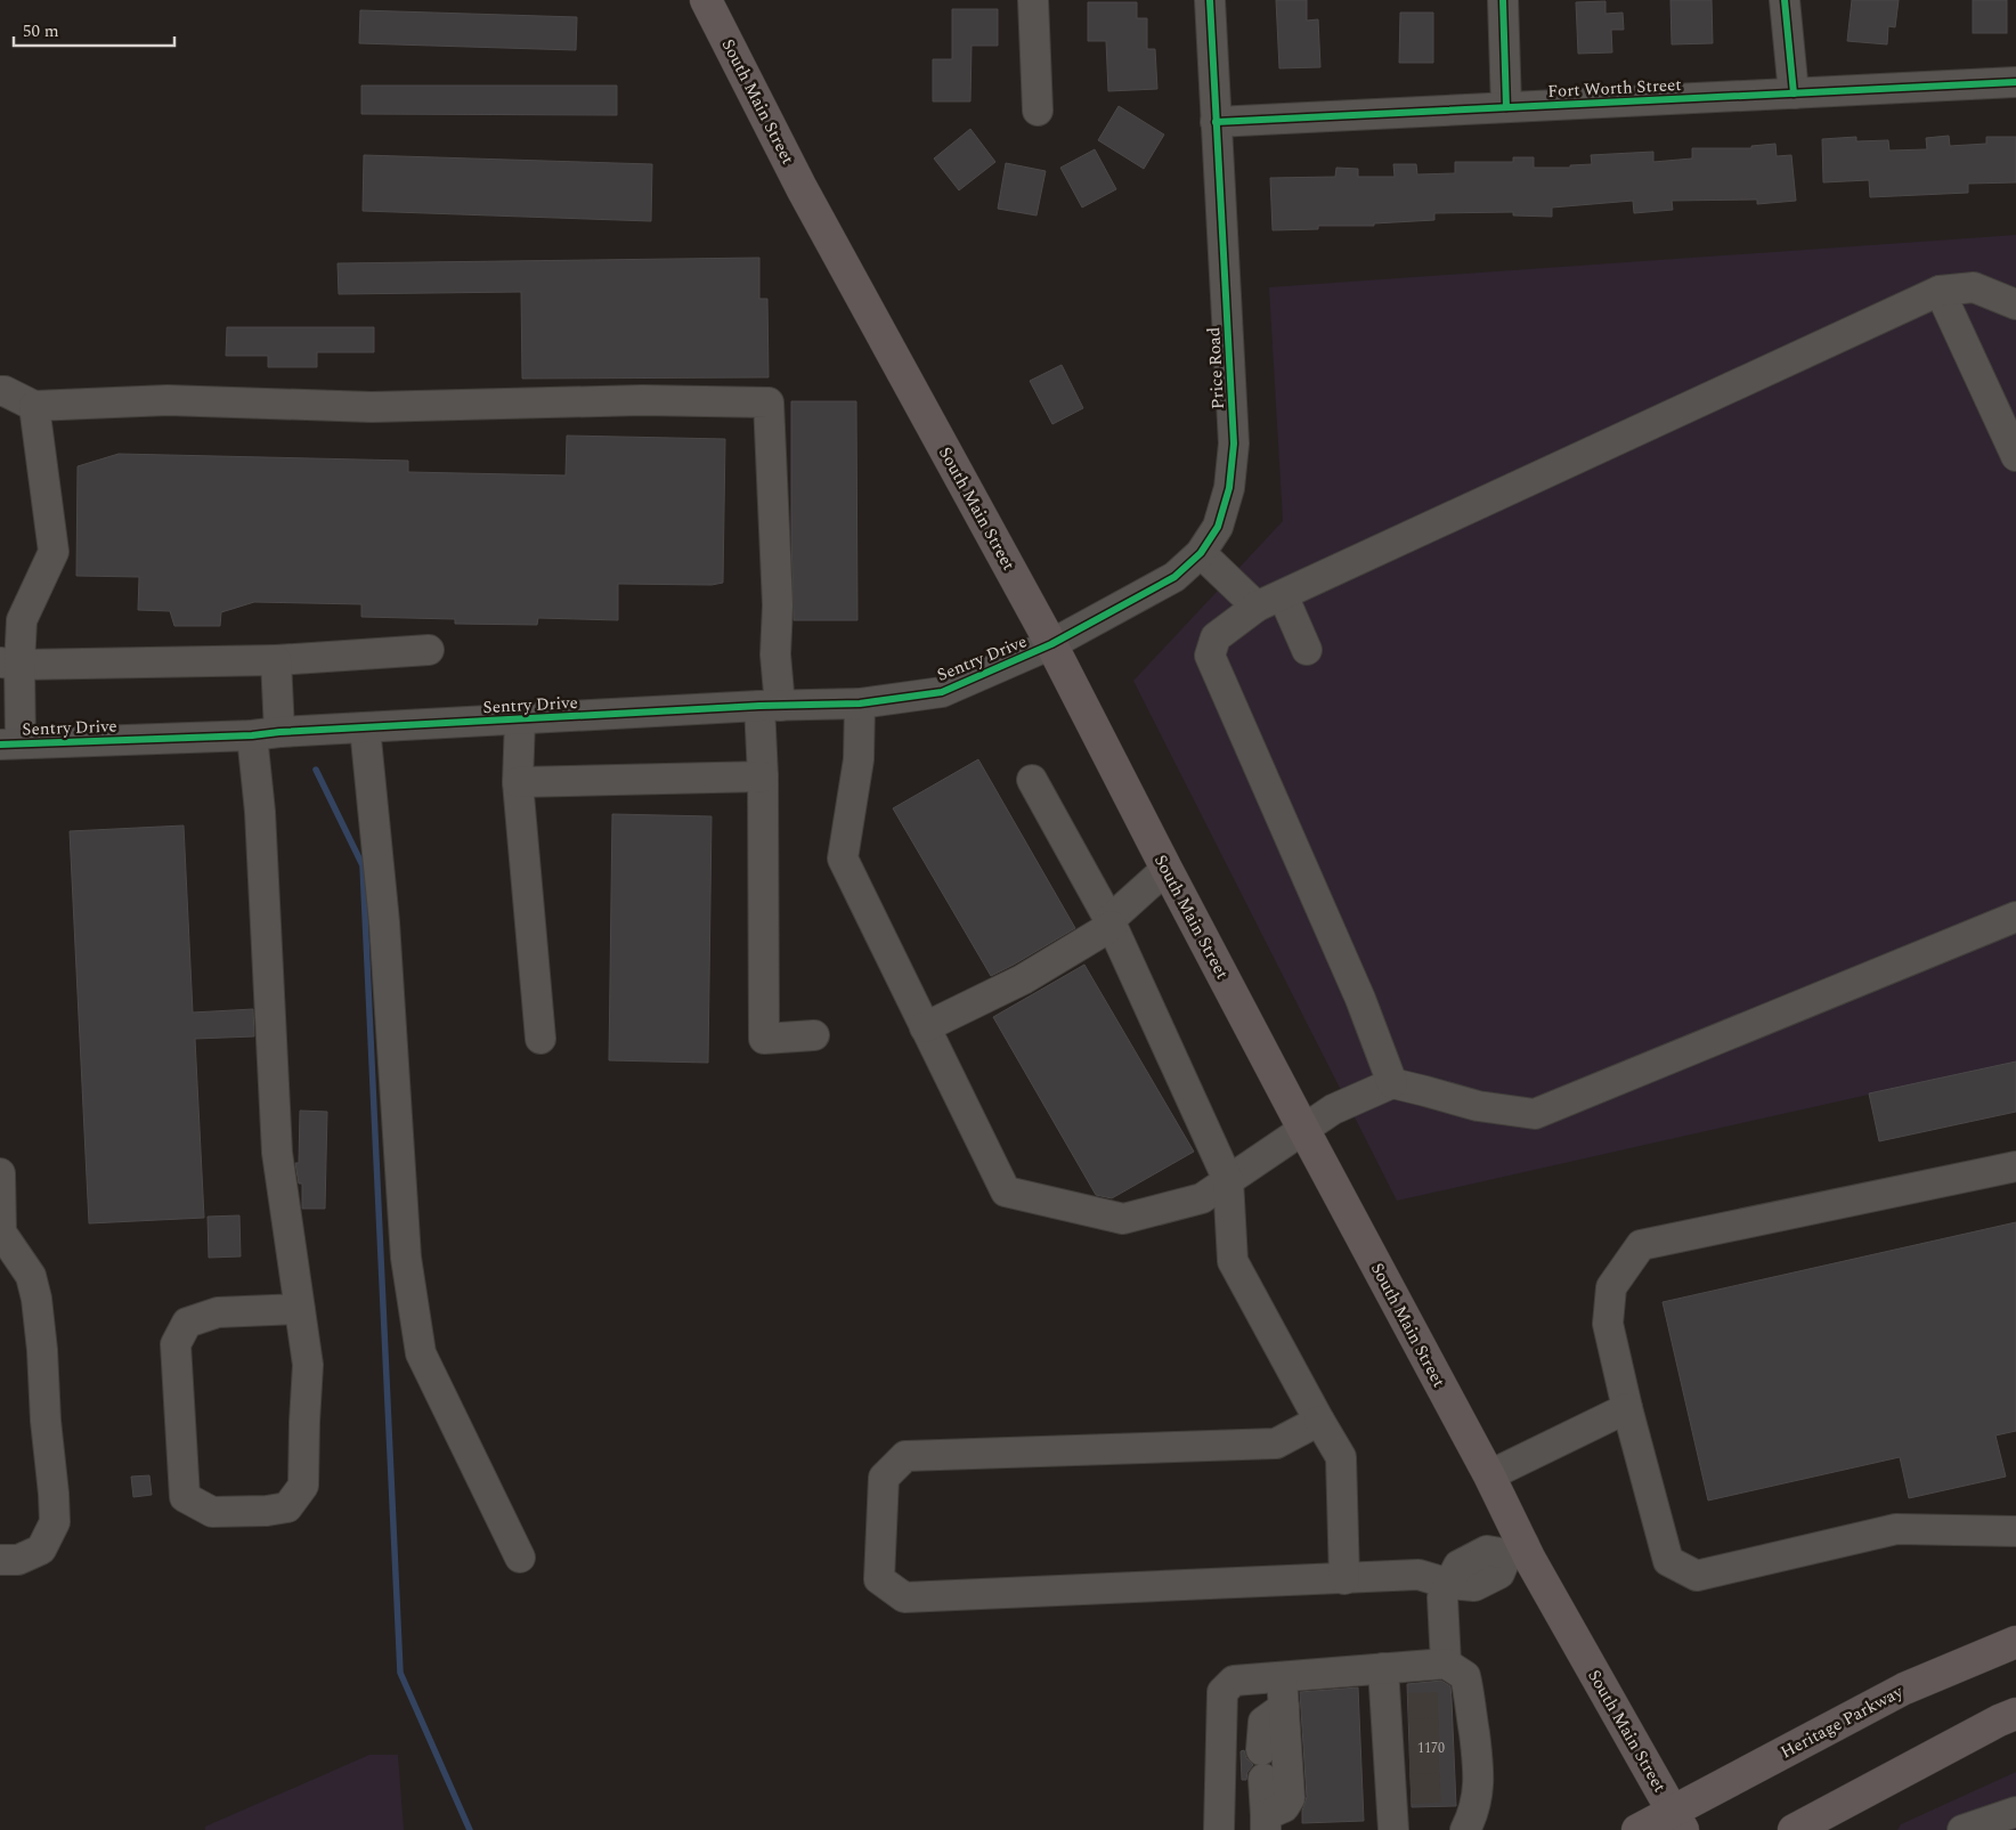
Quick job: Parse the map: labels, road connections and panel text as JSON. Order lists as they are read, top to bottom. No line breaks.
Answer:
{"streets":{"main road":["South Main Street","Heritage Parkway"],"street":["Fort Worth Street","Price Road","Sentry Drive"]},"crossings":[["Fort Worth Street","Price Road"],["South Main Street","Price Road"],["South Main Street","Sentry Drive"],["South Main Street","Heritage Parkway"],["Price Road","Sentry Drive"]],"house_numbers":["1170"],"scale_bar":"50 m"}
